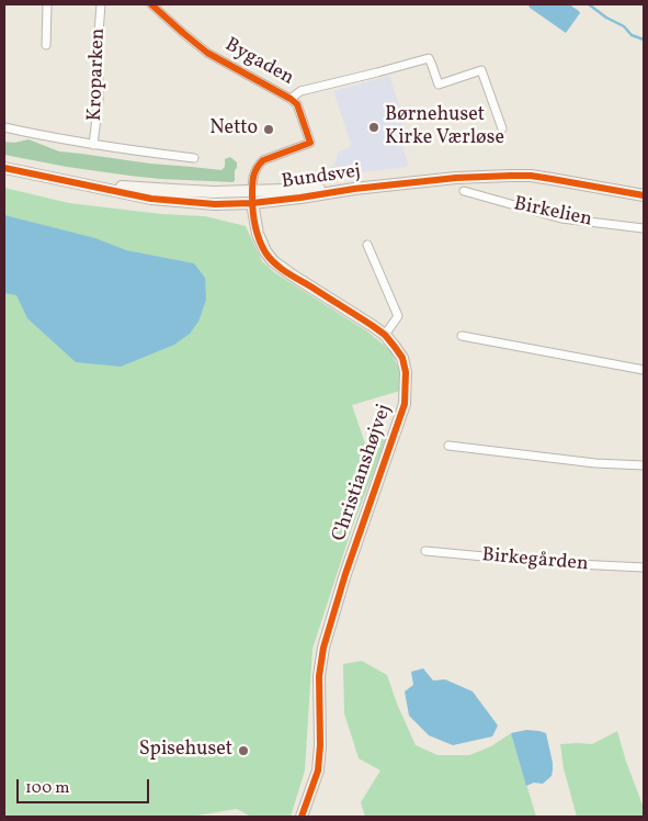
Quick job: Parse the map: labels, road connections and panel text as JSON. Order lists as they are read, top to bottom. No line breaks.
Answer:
{"streets":{"street":["Bygaden","Kroparken","Bundsvej","Birkelien","Christianshøjvej","Birkegården"]},"crossings":[["Bygaden","Bundsvej"],["Bygaden","Christianshøjvej"],["Bundsvej","Christianshøjvej"]],"places":["Børnehuset Kirke Værløse","Netto","Spisehuset"],"scale_bar":"100 m"}
